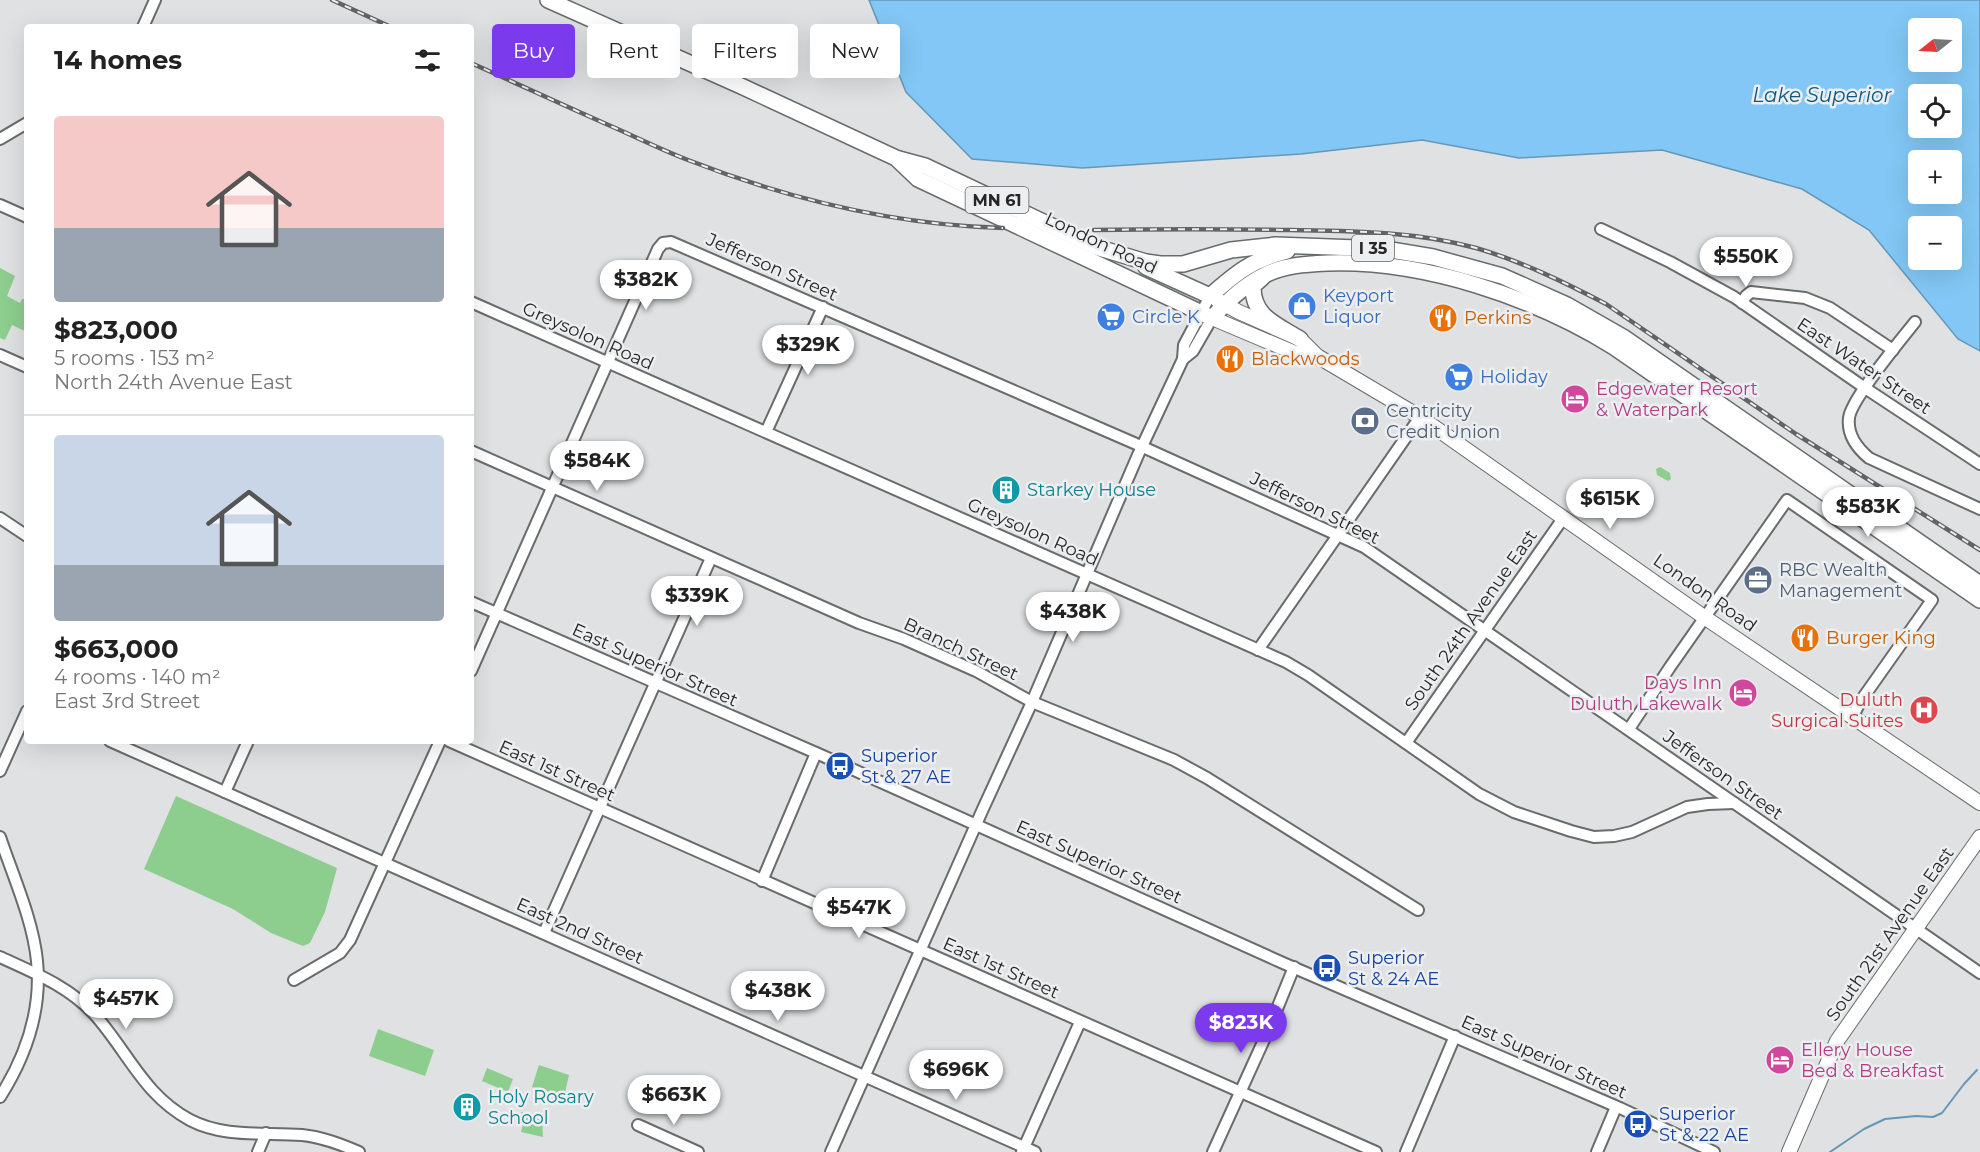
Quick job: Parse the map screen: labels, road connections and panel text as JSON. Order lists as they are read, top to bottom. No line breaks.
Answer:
{"streets":{"highway":["MN 61","London Road","I 35"],"main road":["South 21st Avenue East"],"street":["Jefferson Street","Greysolon Road","East Water Street","South 24th Avenue East","Branch Street","East Superior Street","East 1st Street","East 2nd Street"]},"crossings":[["MN 61","London Road"],["London Road","I 35"],["London Road","South 24th Avenue East"],["Jefferson Street","Greysolon Road"],["Jefferson Street","South 24th Avenue East"],["Jefferson Street","South 21st Avenue East"],["Greysolon Road","South 24th Avenue East"]],"water":["Lake Superior"],"places":{"shop":["Keyport Liquor"],"supermarket":["Circle K","Holiday"],"restaurant":["Perkins","Blackwoods","Burger King"],"hotel":["Edgewater Resort & Waterpark","Days Inn Duluth Lakewalk","Ellery House Bed & Breakfast"],"bank":["Centricity Credit Union"],"building":["Starkey House","Holy Rosary School"],"office":["RBC Wealth Management"],"hospital":["Duluth Surgical Suites"],"bus stop":["Superior St & 27 AE","Superior St & 24 AE","Superior St & 22 AE"]},"north":"left","page":{"map_buttons":["+","−"],"chip":["Buy","Rent","Filters","New"],"heading":"14 homes","list":[{"name":"$823,000","note":"5 rooms · 153 m² · North 24th Avenue East"},{"name":"$663,000","note":"4 rooms · 140 m² · East 3rd Street"}],"price":["$550K","$382K","$329K","$584K","$615K","$583K","$339K","$438K","$547K","$438K","$457K","$823K","$696K","$663K"]}}
